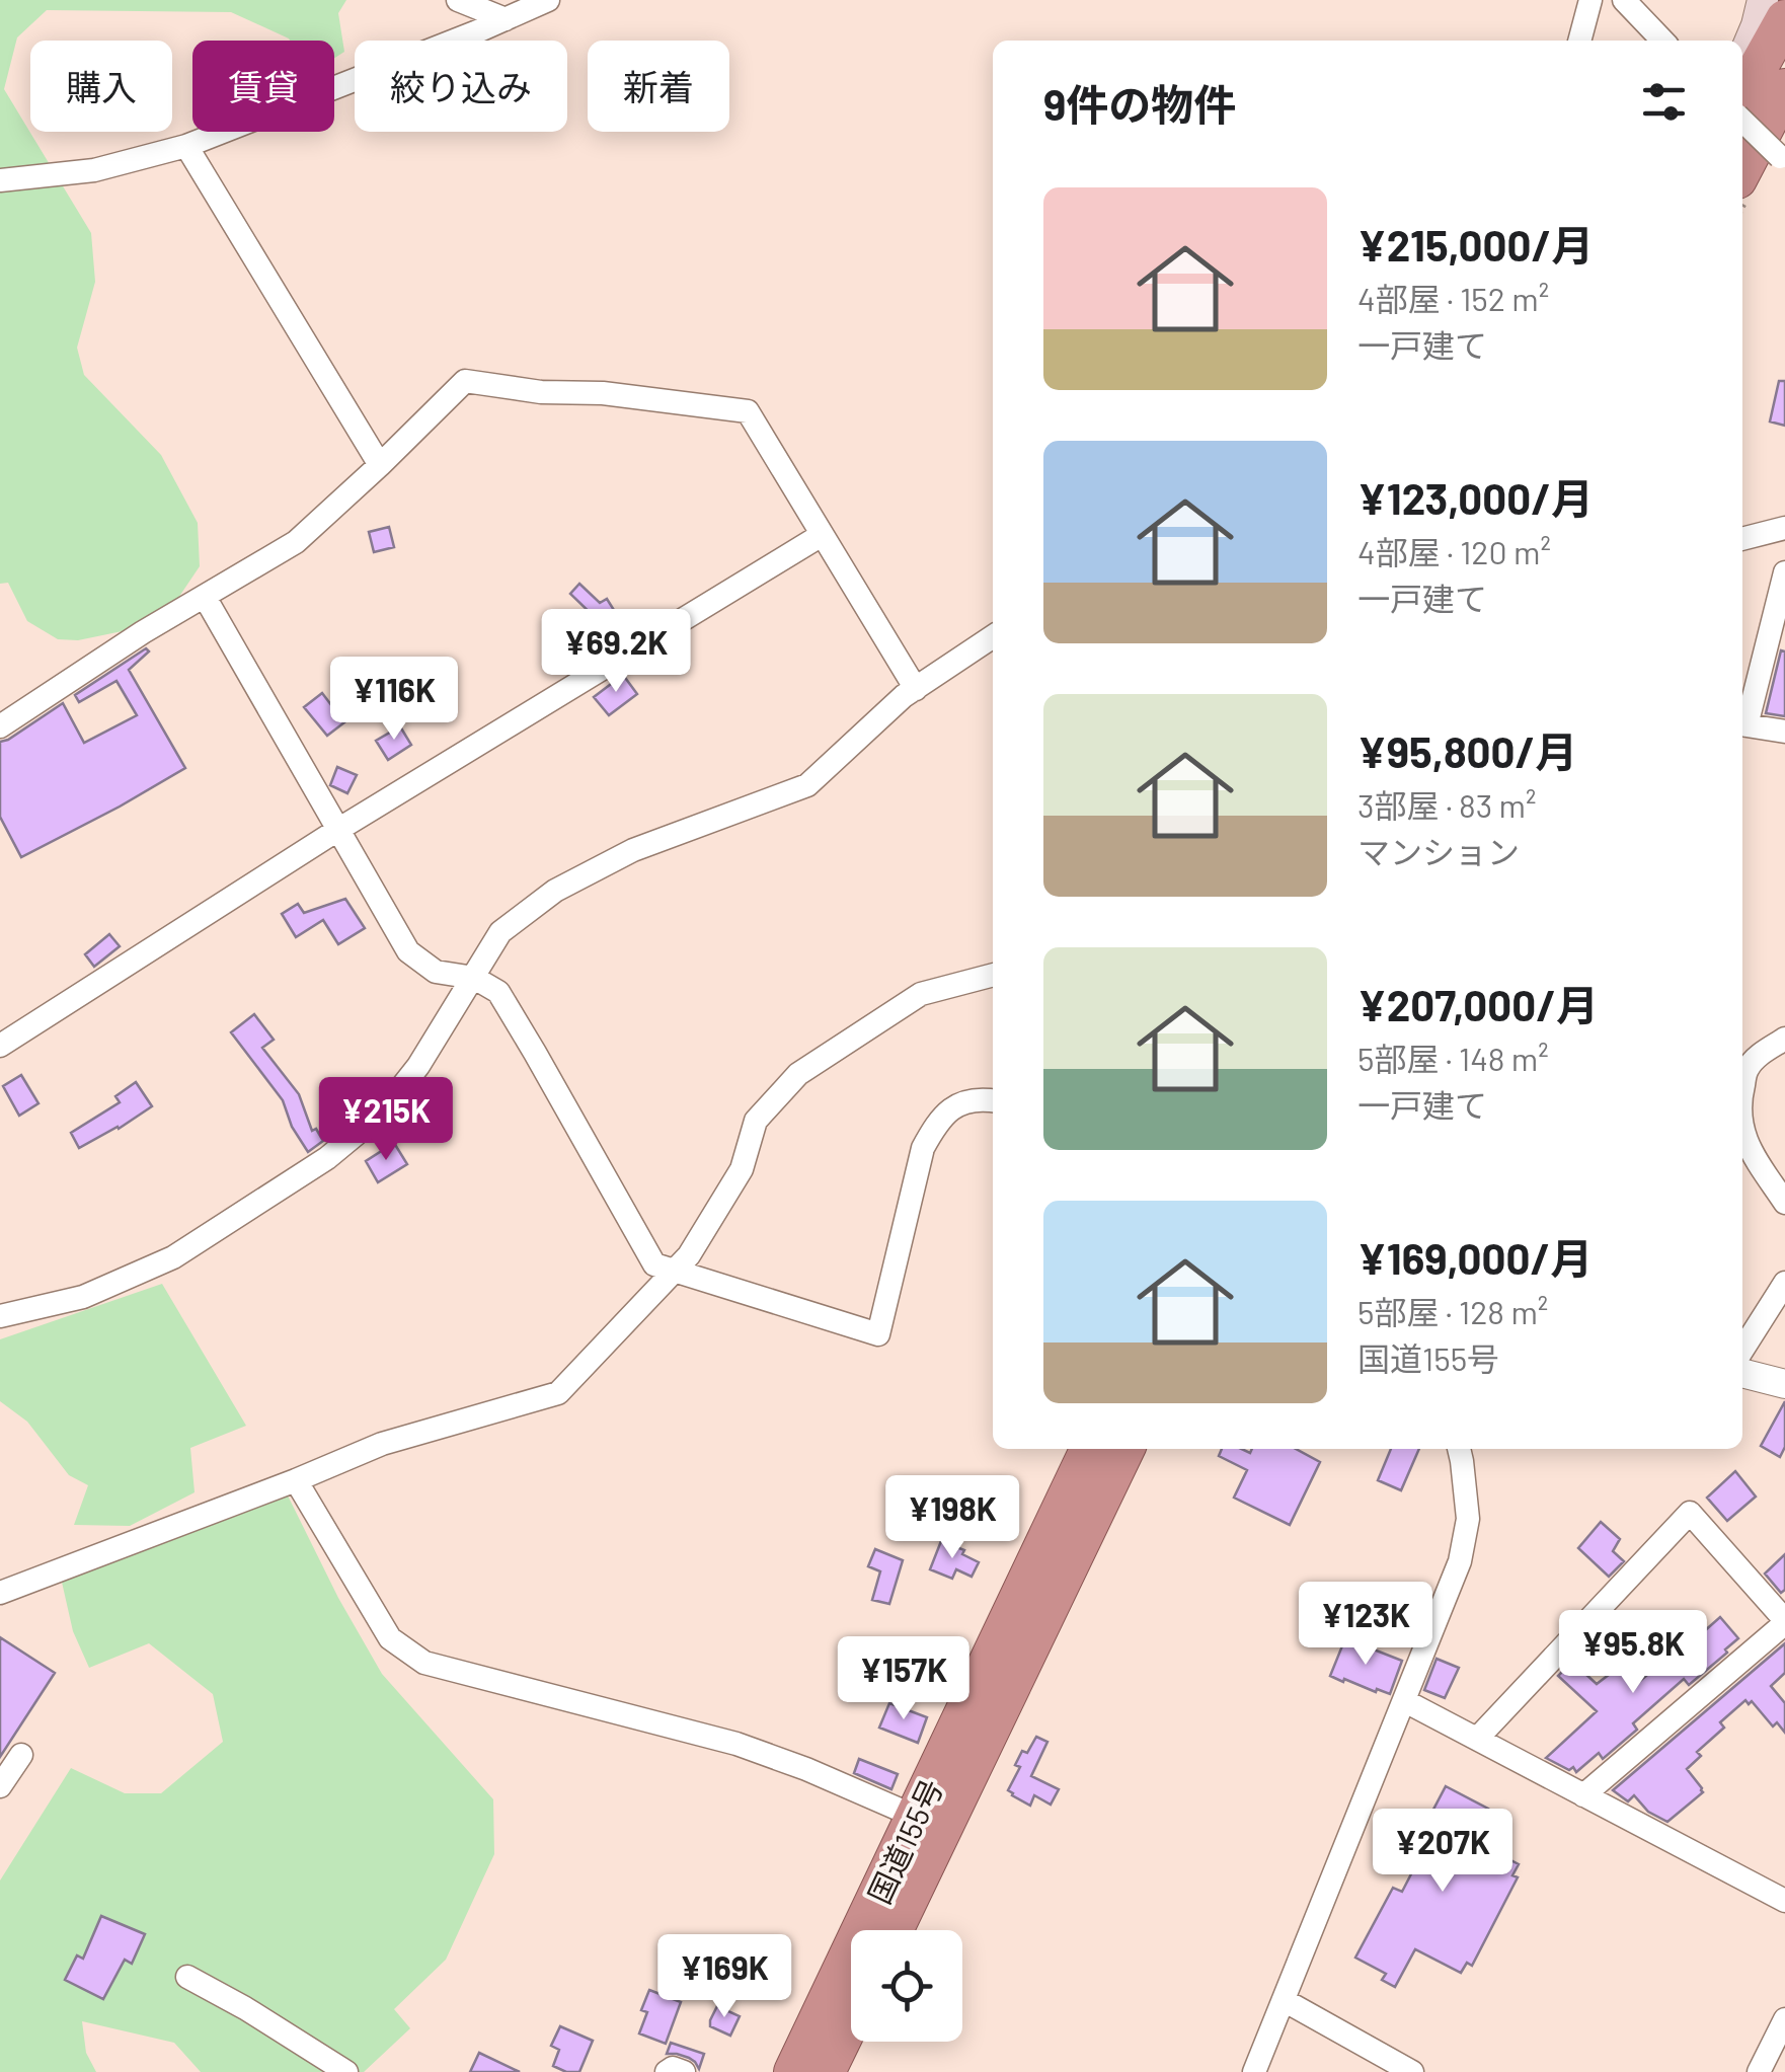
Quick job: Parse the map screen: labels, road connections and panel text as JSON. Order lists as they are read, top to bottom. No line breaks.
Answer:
{"streets":{"highway":["国道155号"]},"page":{"chip":["購入","賃貸","絞り込み","新着"],"heading":"9件の物件","list":[{"name":"¥215,000/月","note":"4部屋 · 152 m² · 一戸建て"},{"name":"¥123,000/月","note":"4部屋 · 120 m² · 一戸建て"},{"name":"¥95,800/月","note":"3部屋 · 83 m² · マンション"},{"name":"¥207,000/月","note":"5部屋 · 148 m² · 一戸建て"},{"name":"¥169,000/月","note":"5部屋 · 128 m² · 国道155号"}],"price":["¥69.2K","¥116K","¥215K","¥198K","¥123K","¥95.8K","¥157K","¥207K","¥169K"]}}
